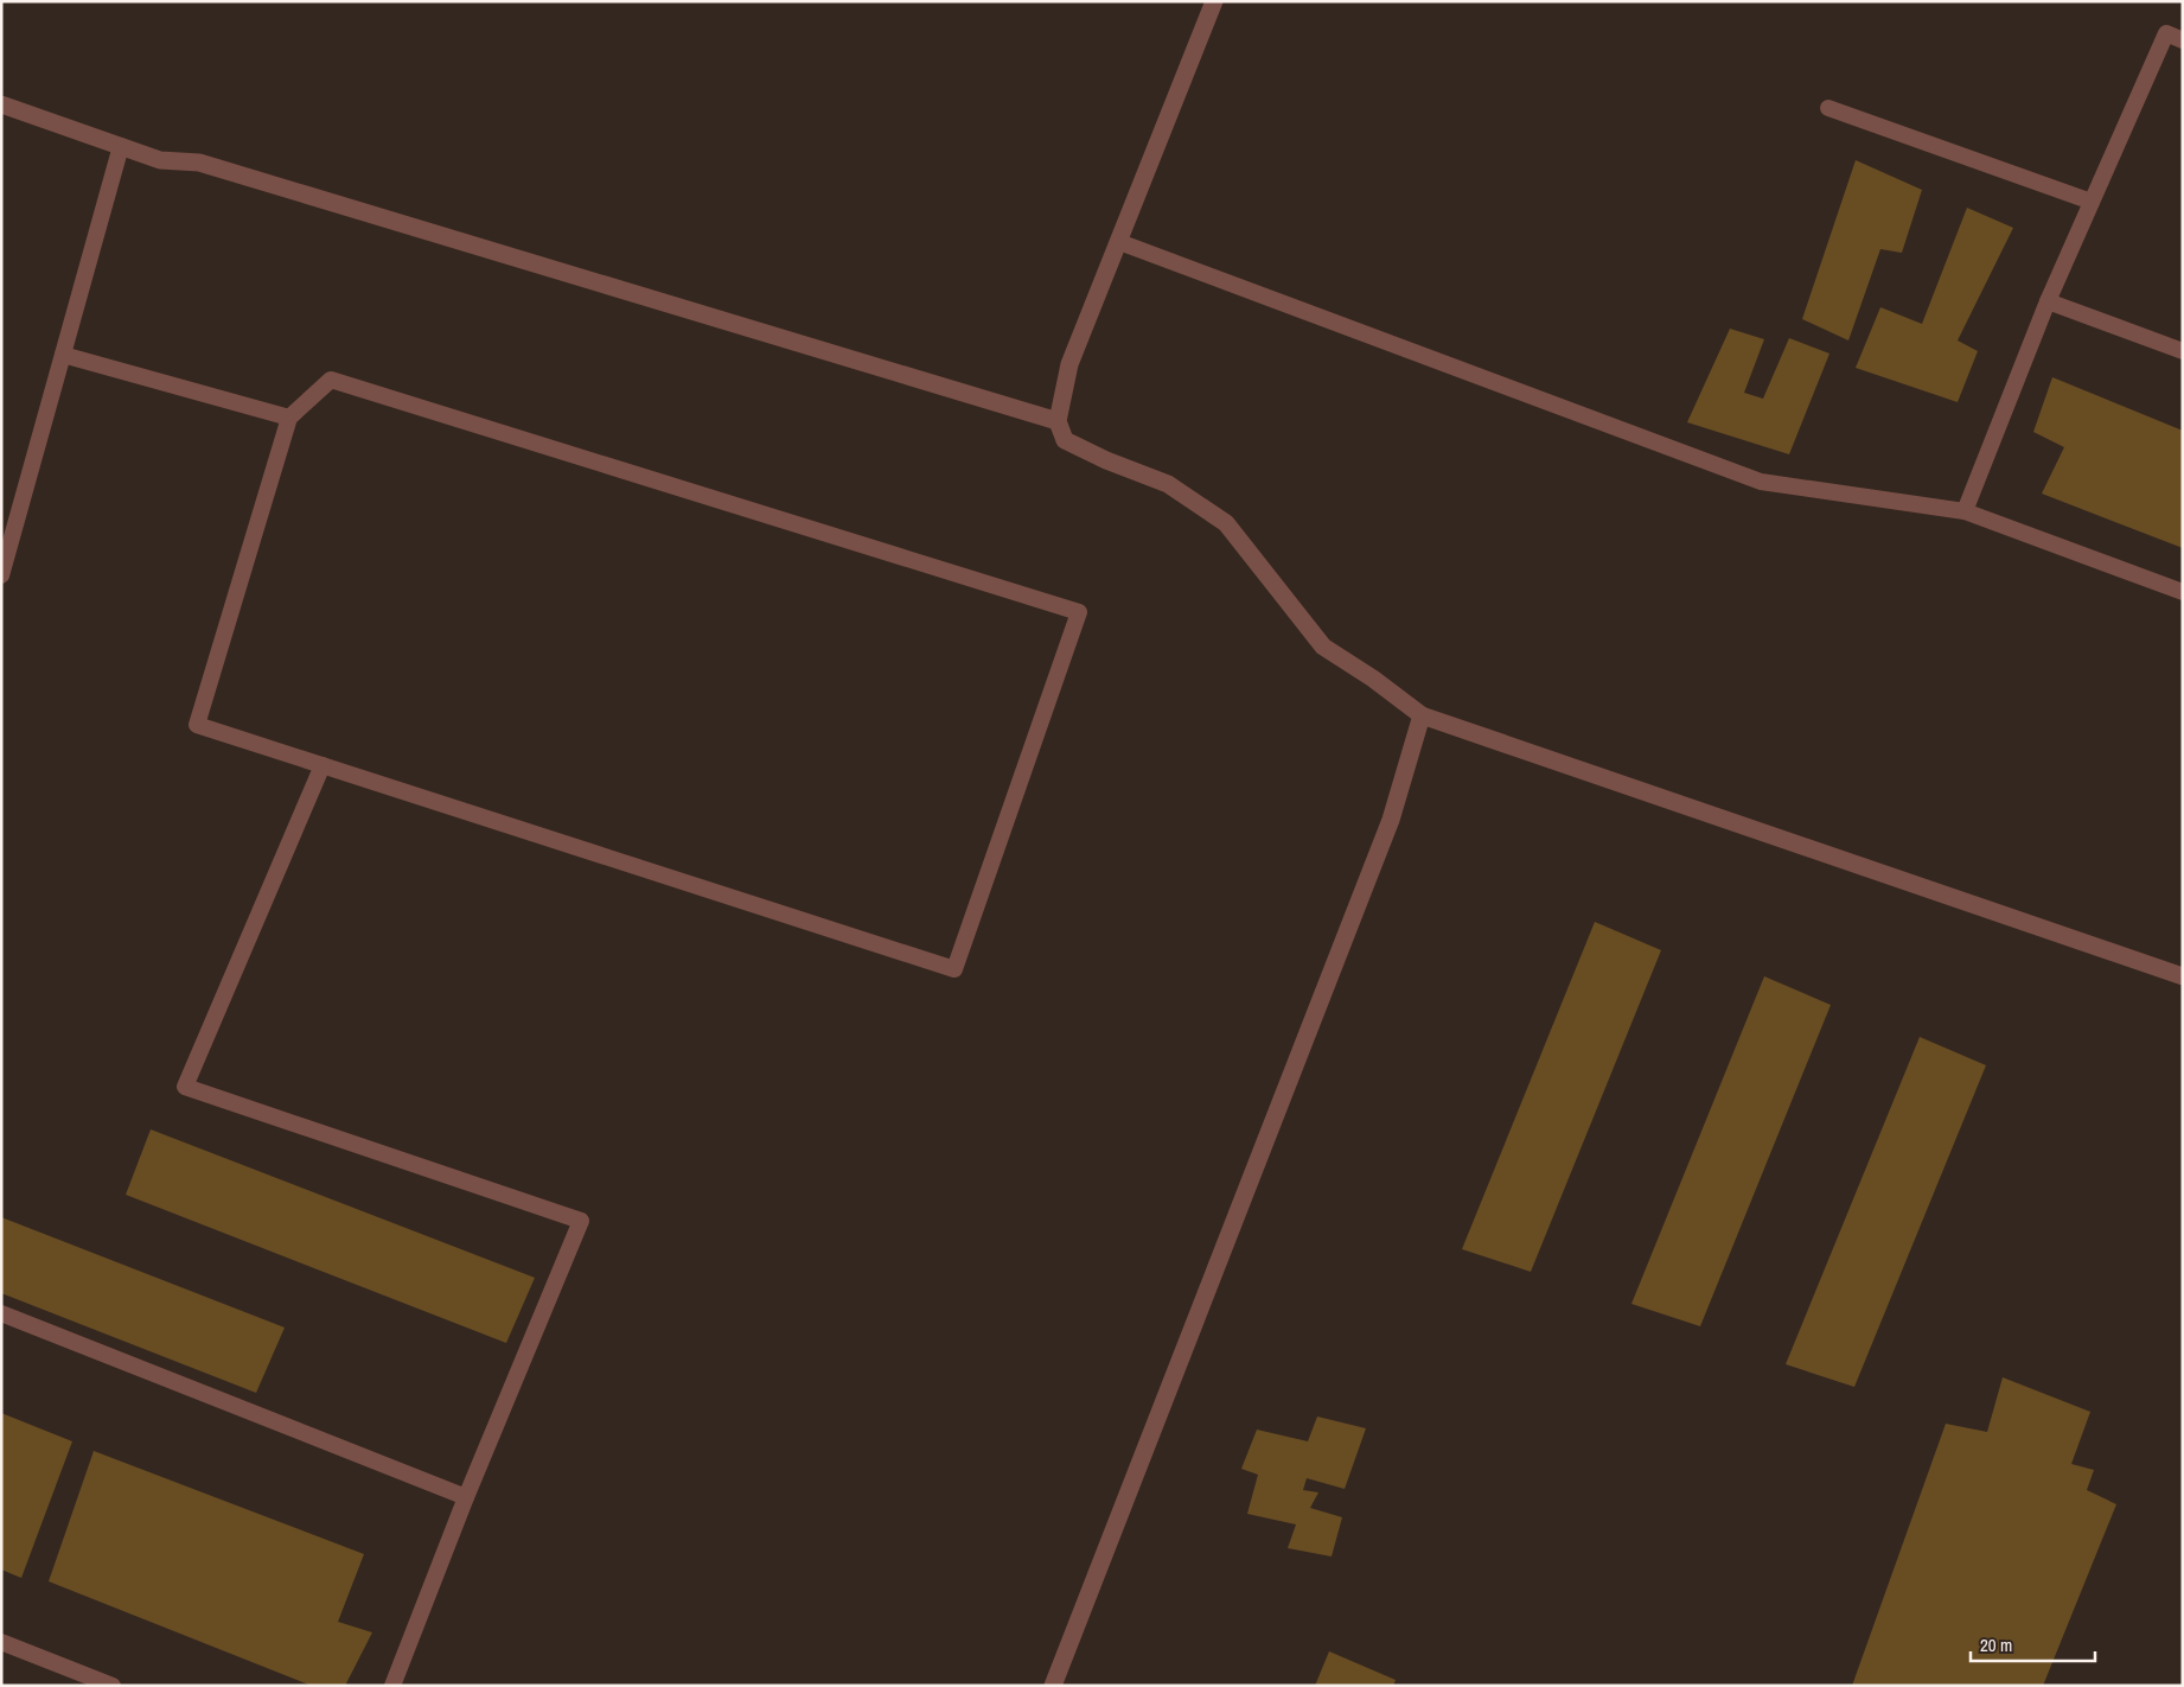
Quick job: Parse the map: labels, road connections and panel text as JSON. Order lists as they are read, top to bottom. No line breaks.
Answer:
{"scale_bar":"20 m"}
